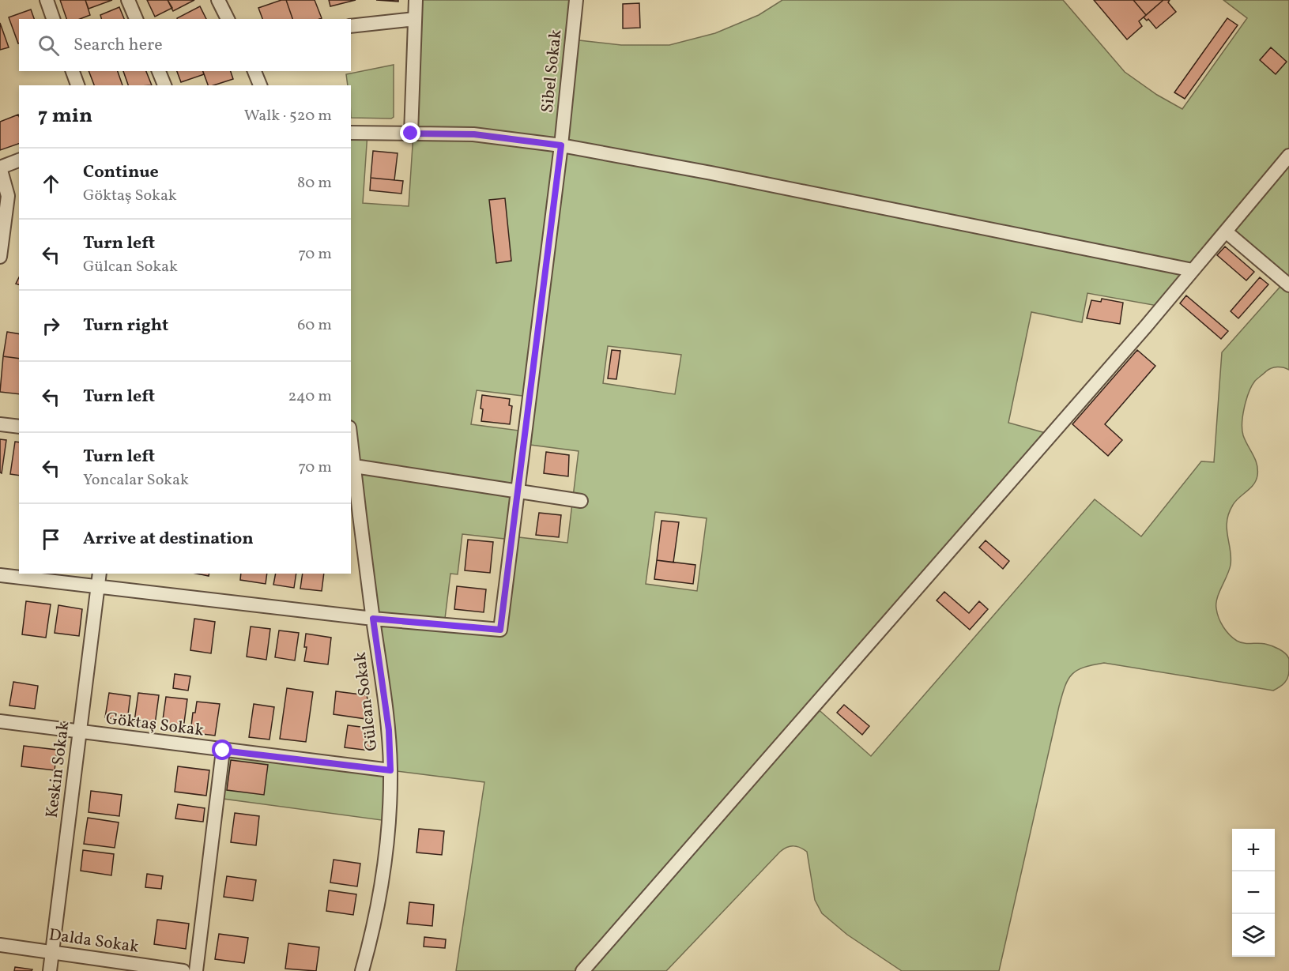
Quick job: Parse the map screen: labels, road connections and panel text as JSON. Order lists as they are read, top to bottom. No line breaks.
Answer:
{"streets":{"street":["Sibel Sokak","Gülcan Sokak","Göktaş Sokak","Keskin Sokak","Dalda Sokak"]},"crossings":[["Sibel Sokak","Gülcan Sokak"],["Gülcan Sokak","Göktaş Sokak"],["Göktaş Sokak","Keskin Sokak"],["Keskin Sokak","Dalda Sokak"]],"page":{"search":"Search here","heading":["7 min","Walk · 520 m"],"list":[["Continue","Göktaş Sokak","80 m"],["Turn left","Gülcan Sokak","70 m"],["Turn right","60 m"],["Turn left","240 m"],["Turn left","Yoncalar Sokak","70 m"],"Arrive at destination"],"map_buttons":["+","−"]}}
